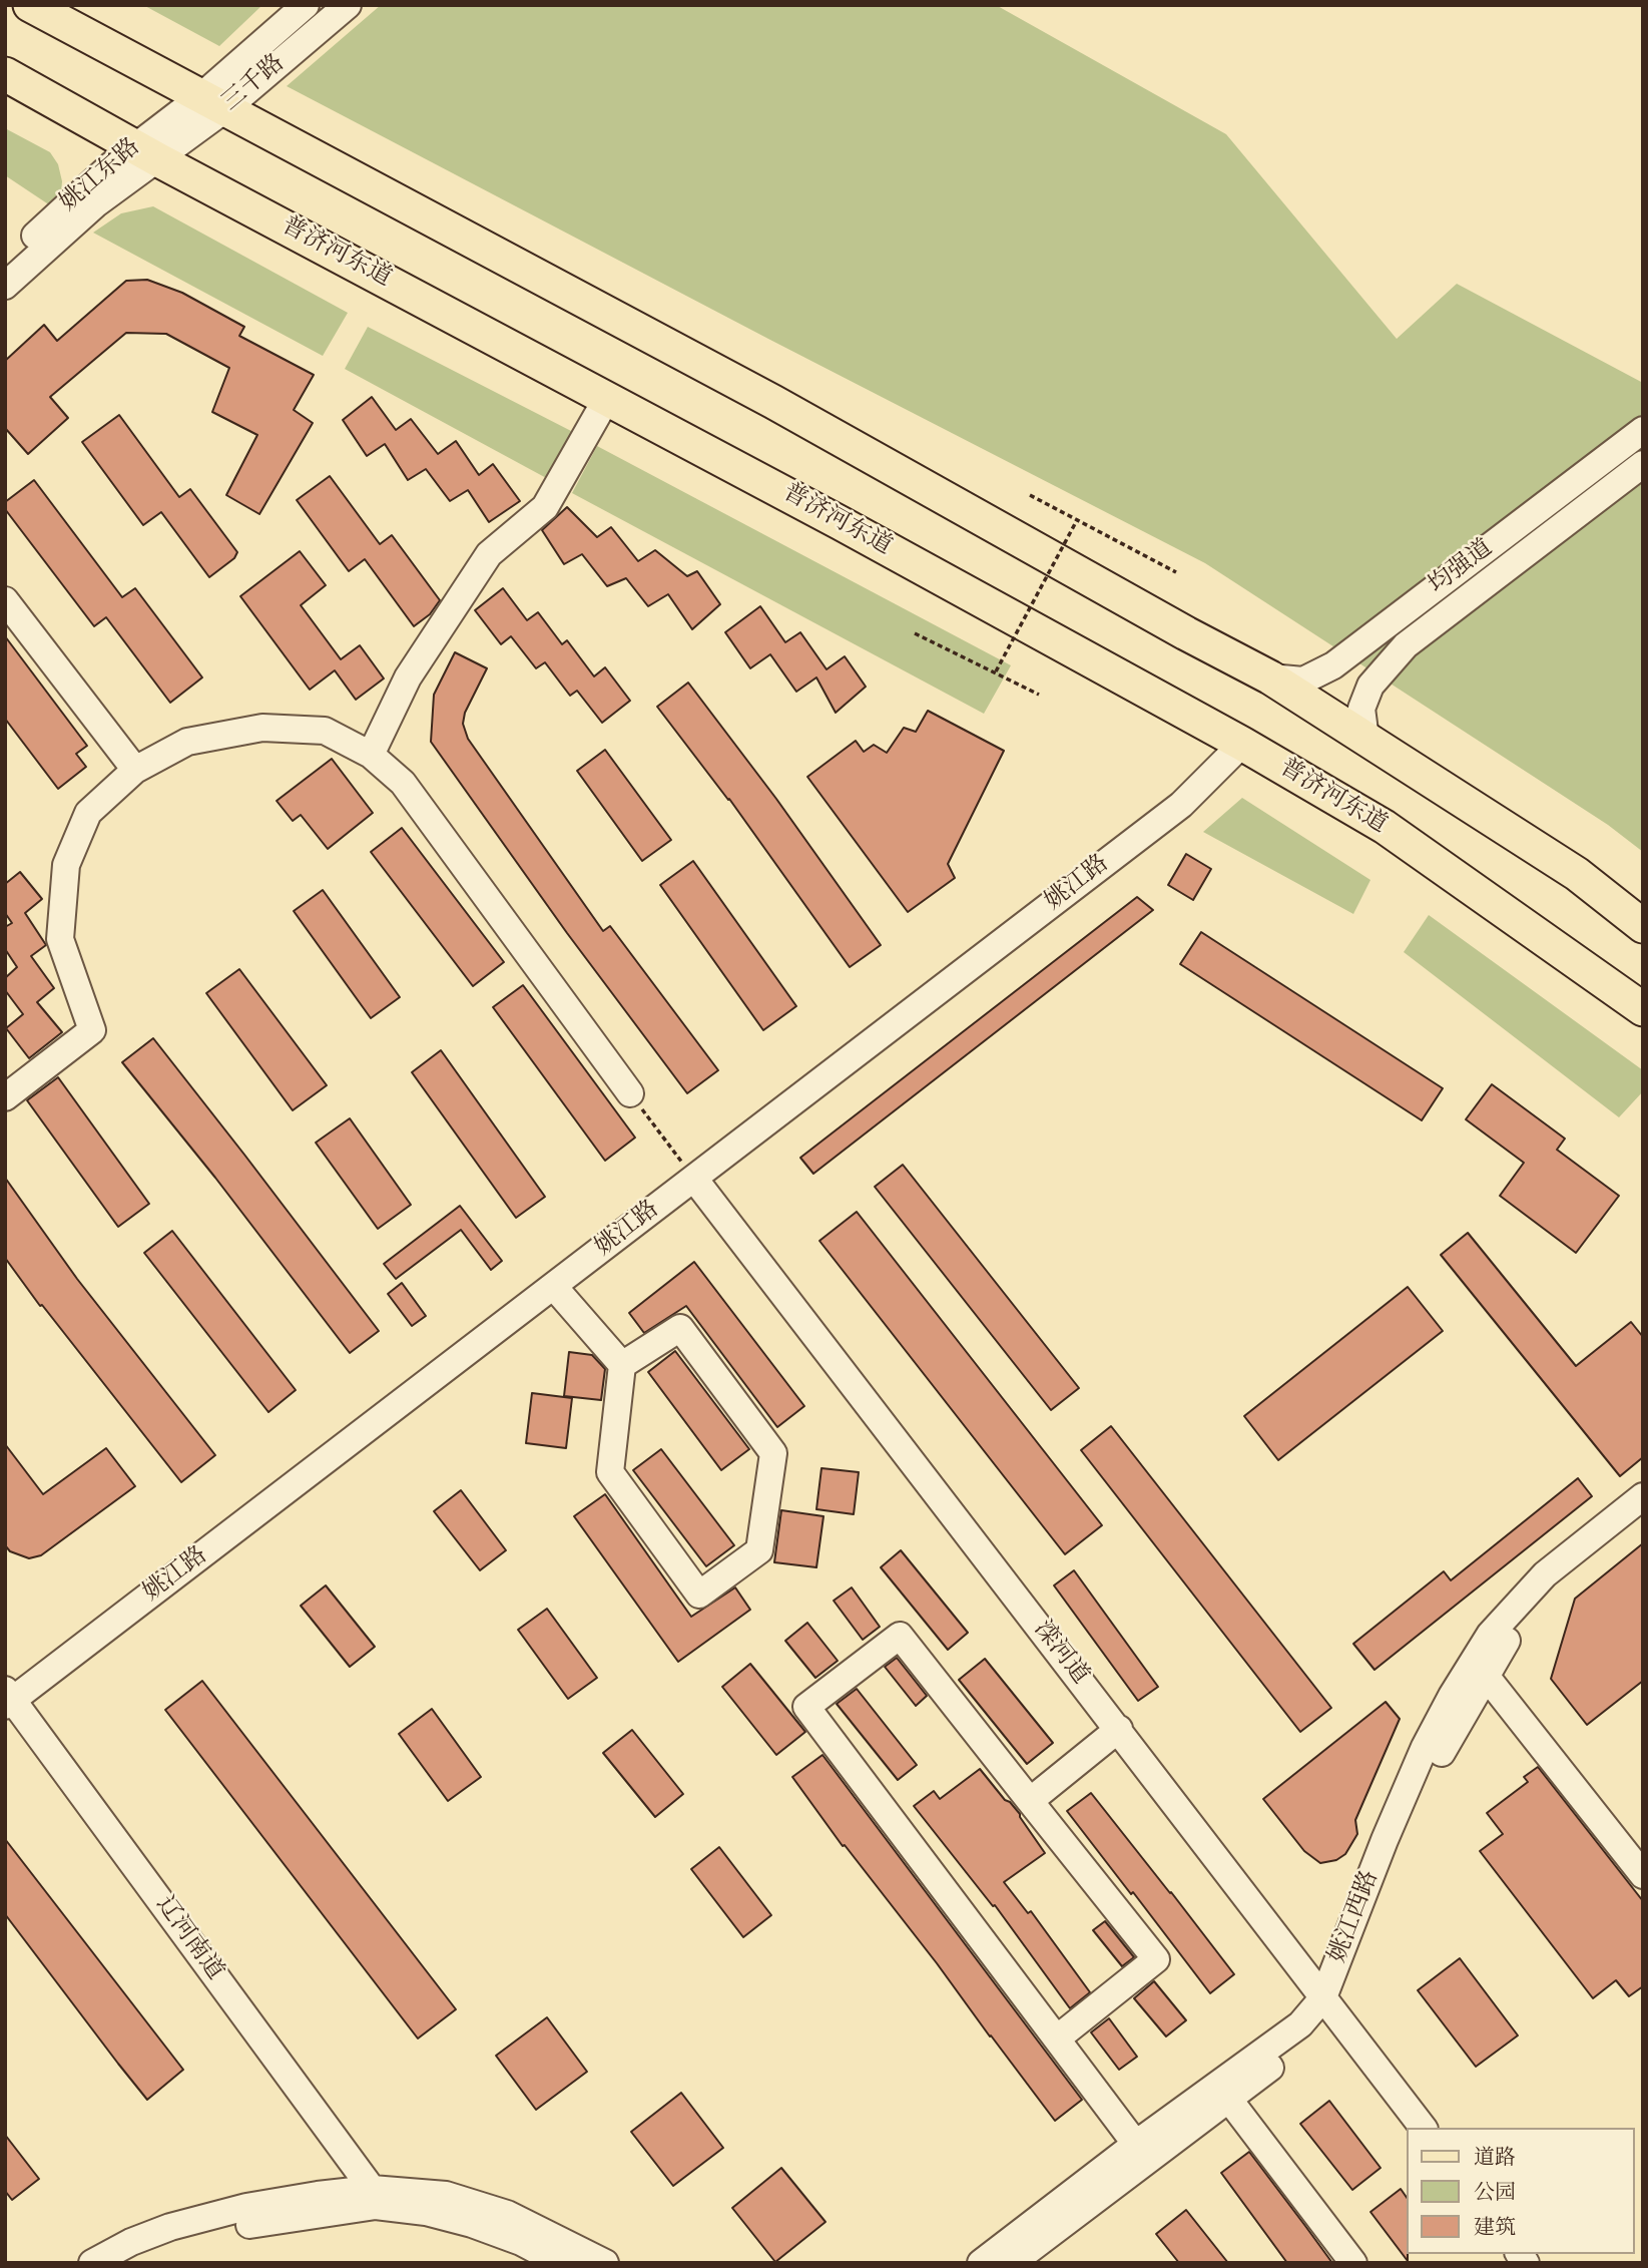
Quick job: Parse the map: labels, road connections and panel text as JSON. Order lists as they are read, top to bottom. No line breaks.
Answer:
{"streets":{"main road":["普济河东道"],"street":["三千路","姚江东路","均强道","姚江路","滦河道","姚江西路","辽河南道"]},"crossings":[["三千路","姚江东路"],["姚江东路","普济河东道"],["普济河东道","姚江路"],["姚江路","滦河道"],["姚江路","辽河南道"],["滦河道","姚江西路"]],"legend":["道路","公园","建筑"]}
